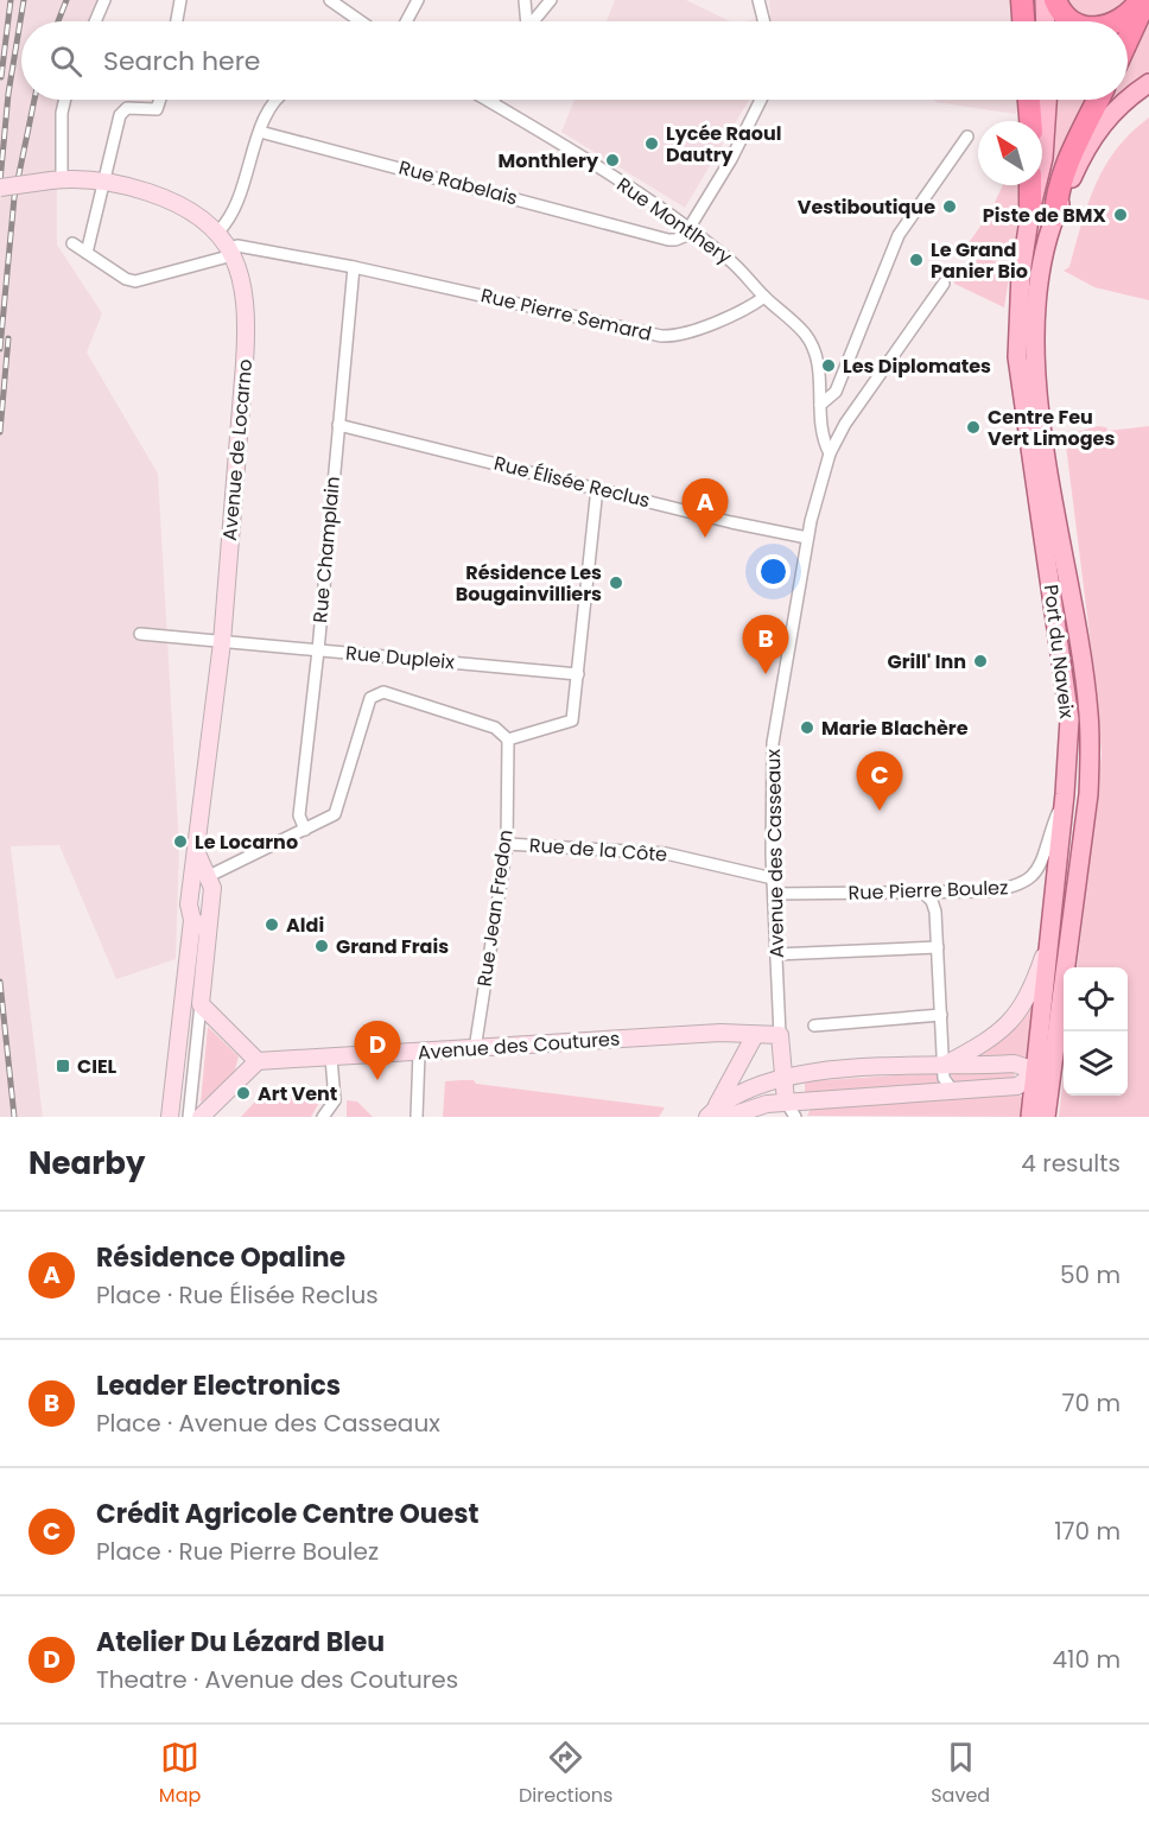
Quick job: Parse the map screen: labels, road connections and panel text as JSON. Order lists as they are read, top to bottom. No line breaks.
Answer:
{"streets":{"main road":["Port du Naveix"],"street":["Rue Rabelais","Rue Montlhery","Rue Pierre Semard","Avenue de Locarno","Rue Élisée Reclus","Rue Champlain","Rue Dupleix","Rue de la Côte","Avenue des Casseaux","Rue Pierre Boulez","Rue Jean Fredon","Avenue des Coutures"]},"crossings":[["Rue Rabelais","Rue Montlhery"],["Rue Montlhery","Rue Pierre Semard"],["Rue Pierre Semard","Avenue de Locarno"],["Rue Pierre Semard","Rue Champlain"],["Avenue de Locarno","Rue Dupleix"],["Rue Élisée Reclus","Rue Champlain"],["Rue Élisée Reclus","Avenue des Casseaux"],["Rue Champlain","Rue Dupleix"],["Port du Naveix","Rue Pierre Boulez"],["Rue de la Côte","Avenue des Casseaux"],["Rue de la Côte","Rue Jean Fredon"],["Avenue des Casseaux","Rue Pierre Boulez"],["Avenue des Casseaux","Avenue des Coutures"],["Rue Jean Fredon","Avenue des Coutures"]],"places":{"other":["Lycée Raoul Dautry","Monthlery","Vestiboutique","Piste de BMX","Le Grand Panier Bio","Les Diplomates","Centre Feu Vert Limoges","Résidence Les Bougainvilliers","Grill' Inn","Marie Blachère","Le Locarno","Aldi","Grand Frais","Art Vent"],"transit":["CIEL"]},"north":"top left","page":{"search":"Search here","pins":["A","B","C","D"],"heading":["Nearby","4 results"],"list":[{"mark":"A","name":"Résidence Opaline","note":"Place · Rue Élisée Reclus","value":"50 m"},{"mark":"B","name":"Leader Electronics","note":"Place · Avenue des Casseaux","value":"70 m"},{"mark":"C","name":"Crédit Agricole Centre Ouest","note":"Place · Rue Pierre Boulez","value":"170 m"},{"mark":"D","name":"Atelier Du Lézard Bleu","note":"Theatre · Avenue des Coutures","value":"410 m"}],"nav":["Map","Directions","Saved"]}}
